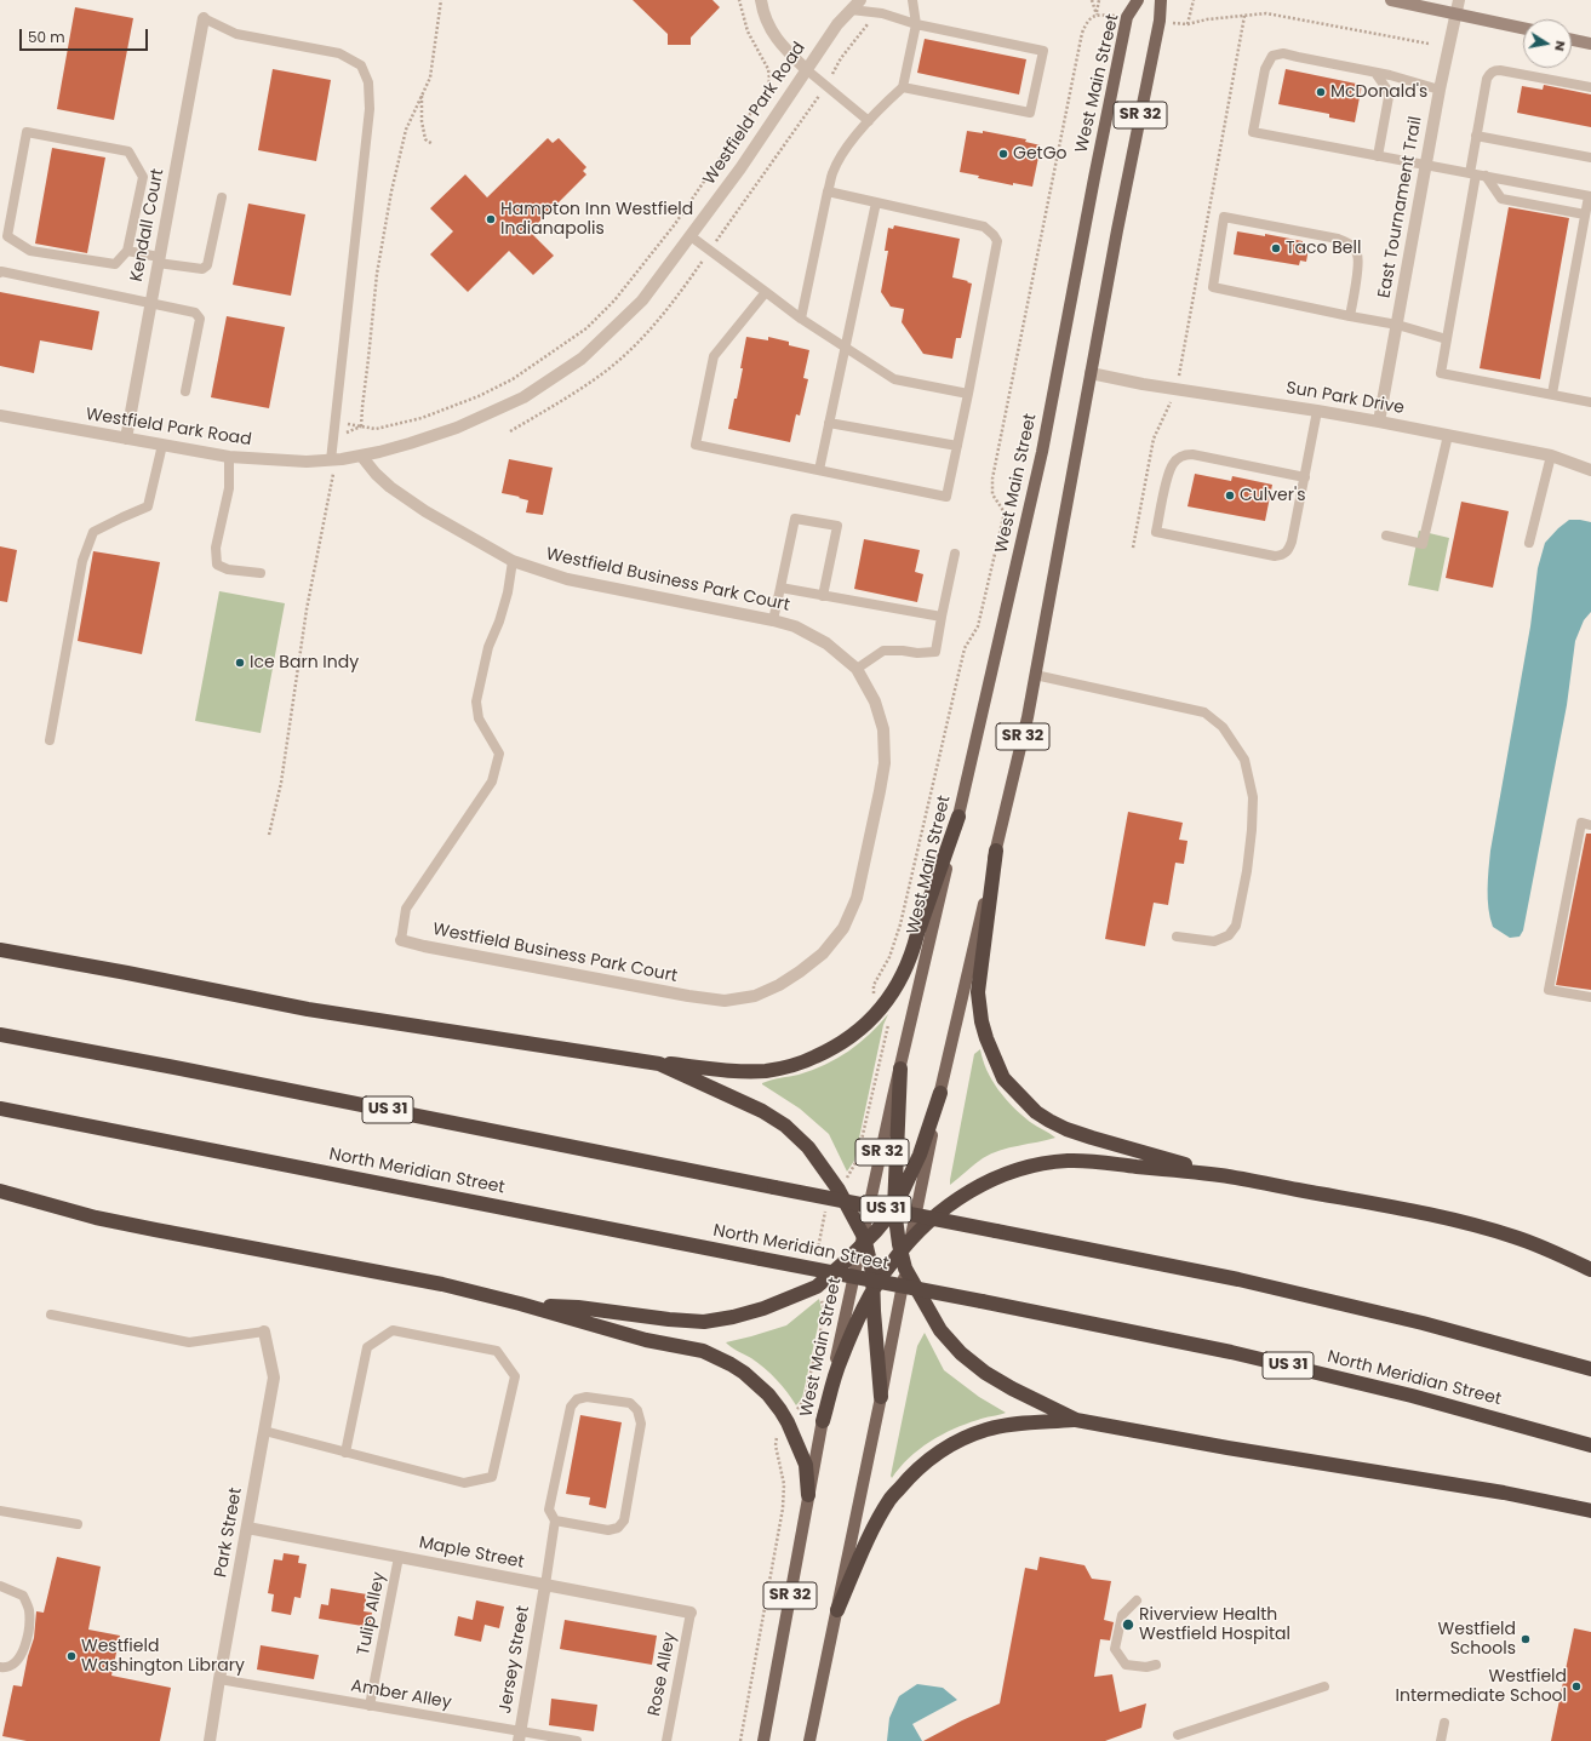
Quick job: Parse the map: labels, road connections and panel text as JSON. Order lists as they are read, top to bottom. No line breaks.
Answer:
{"streets":{"highway":["US 31","North Meridian Street"],"main road":["West Main Street","SR 32"],"street":["Westfield Park Road","East Tournament Trail","Kendall Court","Sun Park Drive","Westfield Business Park Court","Park Street","Maple Street","Jersey Street"],"lane":["Tulip Alley","Rose Alley","Amber Alley"]},"crossings":[["Westfield Park Road","Kendall Court"],["Westfield Park Road","Westfield Business Park Court"],["SR 32","Sun Park Drive"],["East Tournament Trail","Sun Park Drive"],["Park Street","Maple Street"],["Park Street","Amber Alley"],["Maple Street","Tulip Alley"],["Maple Street","Jersey Street"],["Maple Street","Rose Alley"],["Tulip Alley","Amber Alley"],["Jersey Street","Amber Alley"]],"places":["McDonald's","GetGo","Hampton Inn Westfield Indianapolis","Taco Bell","Culver's","Ice Barn Indy","Riverview Health Westfield Hospital","Westfield Schools","Westfield Washington Library","Westfield Intermediate School"],"scale_bar":"50 m","north":"right"}
